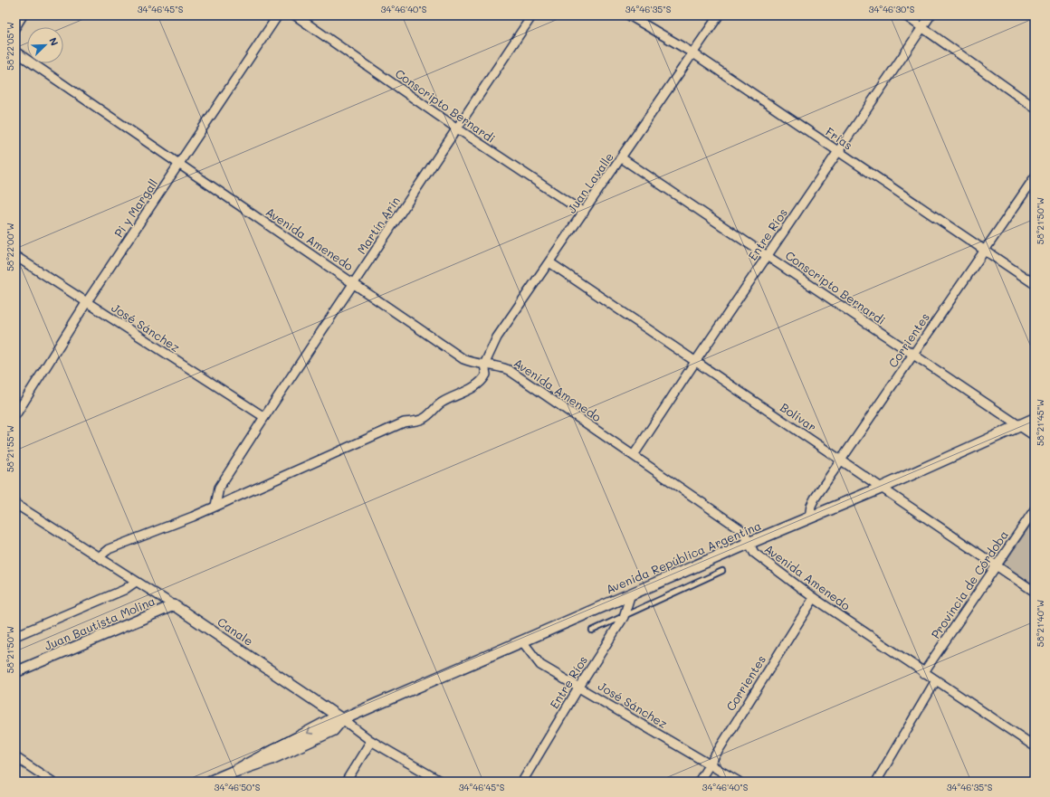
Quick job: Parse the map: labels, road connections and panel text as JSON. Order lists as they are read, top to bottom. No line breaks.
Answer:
{"streets":{"main road":["Avenida República Argentina"],"street":["Conscripto Bernardi","Frías","Juan Lavalle","Pi y Margall","Martín Arin","Entre Ríos","Avenida Amenedo","José Sánchez","Corrientes","Bolívar","Provincia de Córdoba","Juan Bautista Molina","Canale"]},"crossings":[["Conscripto Bernardi","Juan Lavalle"],["Conscripto Bernardi","Martín Arin"],["Conscripto Bernardi","Entre Ríos"],["Conscripto Bernardi","Corrientes"],["Conscripto Bernardi","Avenida República Argentina"],["Frías","Juan Lavalle"],["Frías","Entre Ríos"],["Frías","Corrientes"],["Juan Lavalle","Martín Arin"],["Juan Lavalle","Avenida Amenedo"],["Juan Lavalle","Bolívar"],["Pi y Margall","Avenida Amenedo"],["Pi y Margall","José Sánchez"],["Martín Arin","Avenida Amenedo"],["Martín Arin","José Sánchez"],["Entre Ríos","Avenida Amenedo"],["Entre Ríos","José Sánchez"],["Entre Ríos","Bolívar"],["Entre Ríos","Avenida República Argentina"],["Avenida Amenedo","Corrientes"],["Avenida Amenedo","Avenida República Argentina"],["Avenida Amenedo","Provincia de Córdoba"],["José Sánchez","Corrientes"],["José Sánchez","Avenida República Argentina"],["Corrientes","Bolívar"],["Corrientes","Avenida República Argentina"],["Bolívar","Avenida República Argentina"],["Bolívar","Provincia de Córdoba"],["Avenida República Argentina","Canale"],["Juan Bautista Molina","Canale"]],"north":"top right","coordinates":["34°46'45\"S","34°46'40\"S","34°46'35\"S","34°46'30\"S","58°22'05\"W","58°21'50\"W","58°22'00\"W","58°21'45\"W","58°21'55\"W","58°21'40\"W","34°46'50\"S"]}
